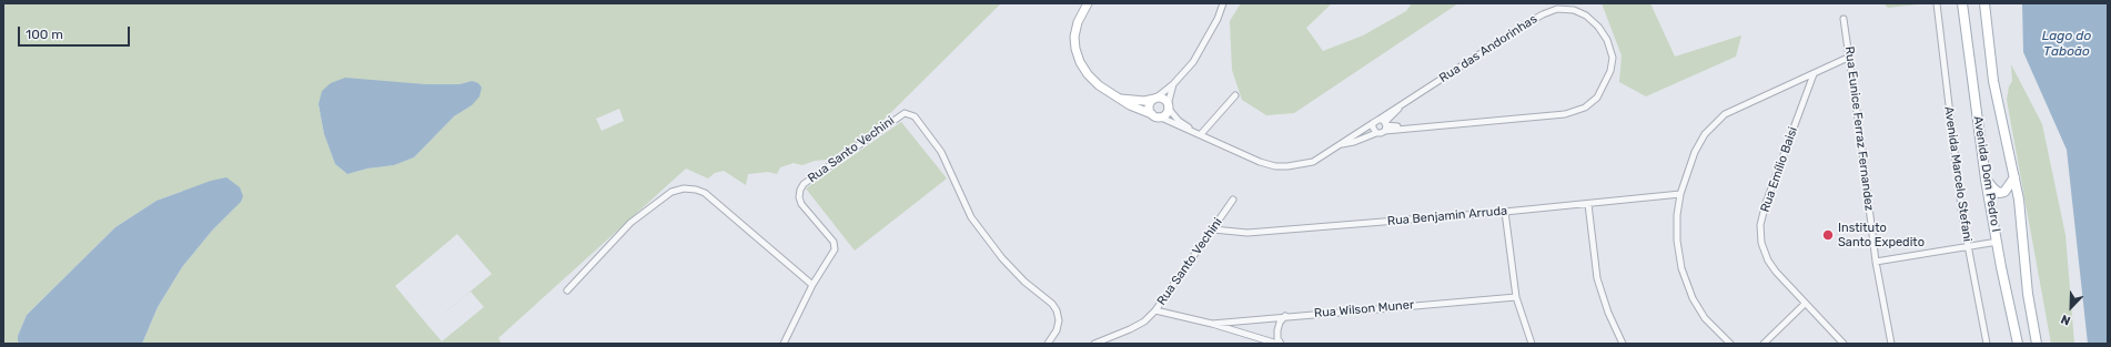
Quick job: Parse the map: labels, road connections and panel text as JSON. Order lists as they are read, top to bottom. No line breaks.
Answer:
{"streets":{"main road":["Avenida Dom Pedro I"],"street":["Rua das Andorinhas","Rua Eunice Ferraz Fernandez","Rua Santo Vechini","Rua Emílio Baisi","Avenida Marcelo Stefani","Rua Benjamin Arruda","Rua Wilson Muner"]},"crossings":[["Rua Santo Vechini","Rua Benjamin Arruda"]],"water":["Lago do Taboão"],"places":["Instituto Santo Expedito"],"scale_bar":"100 m","north":"bottom left"}
